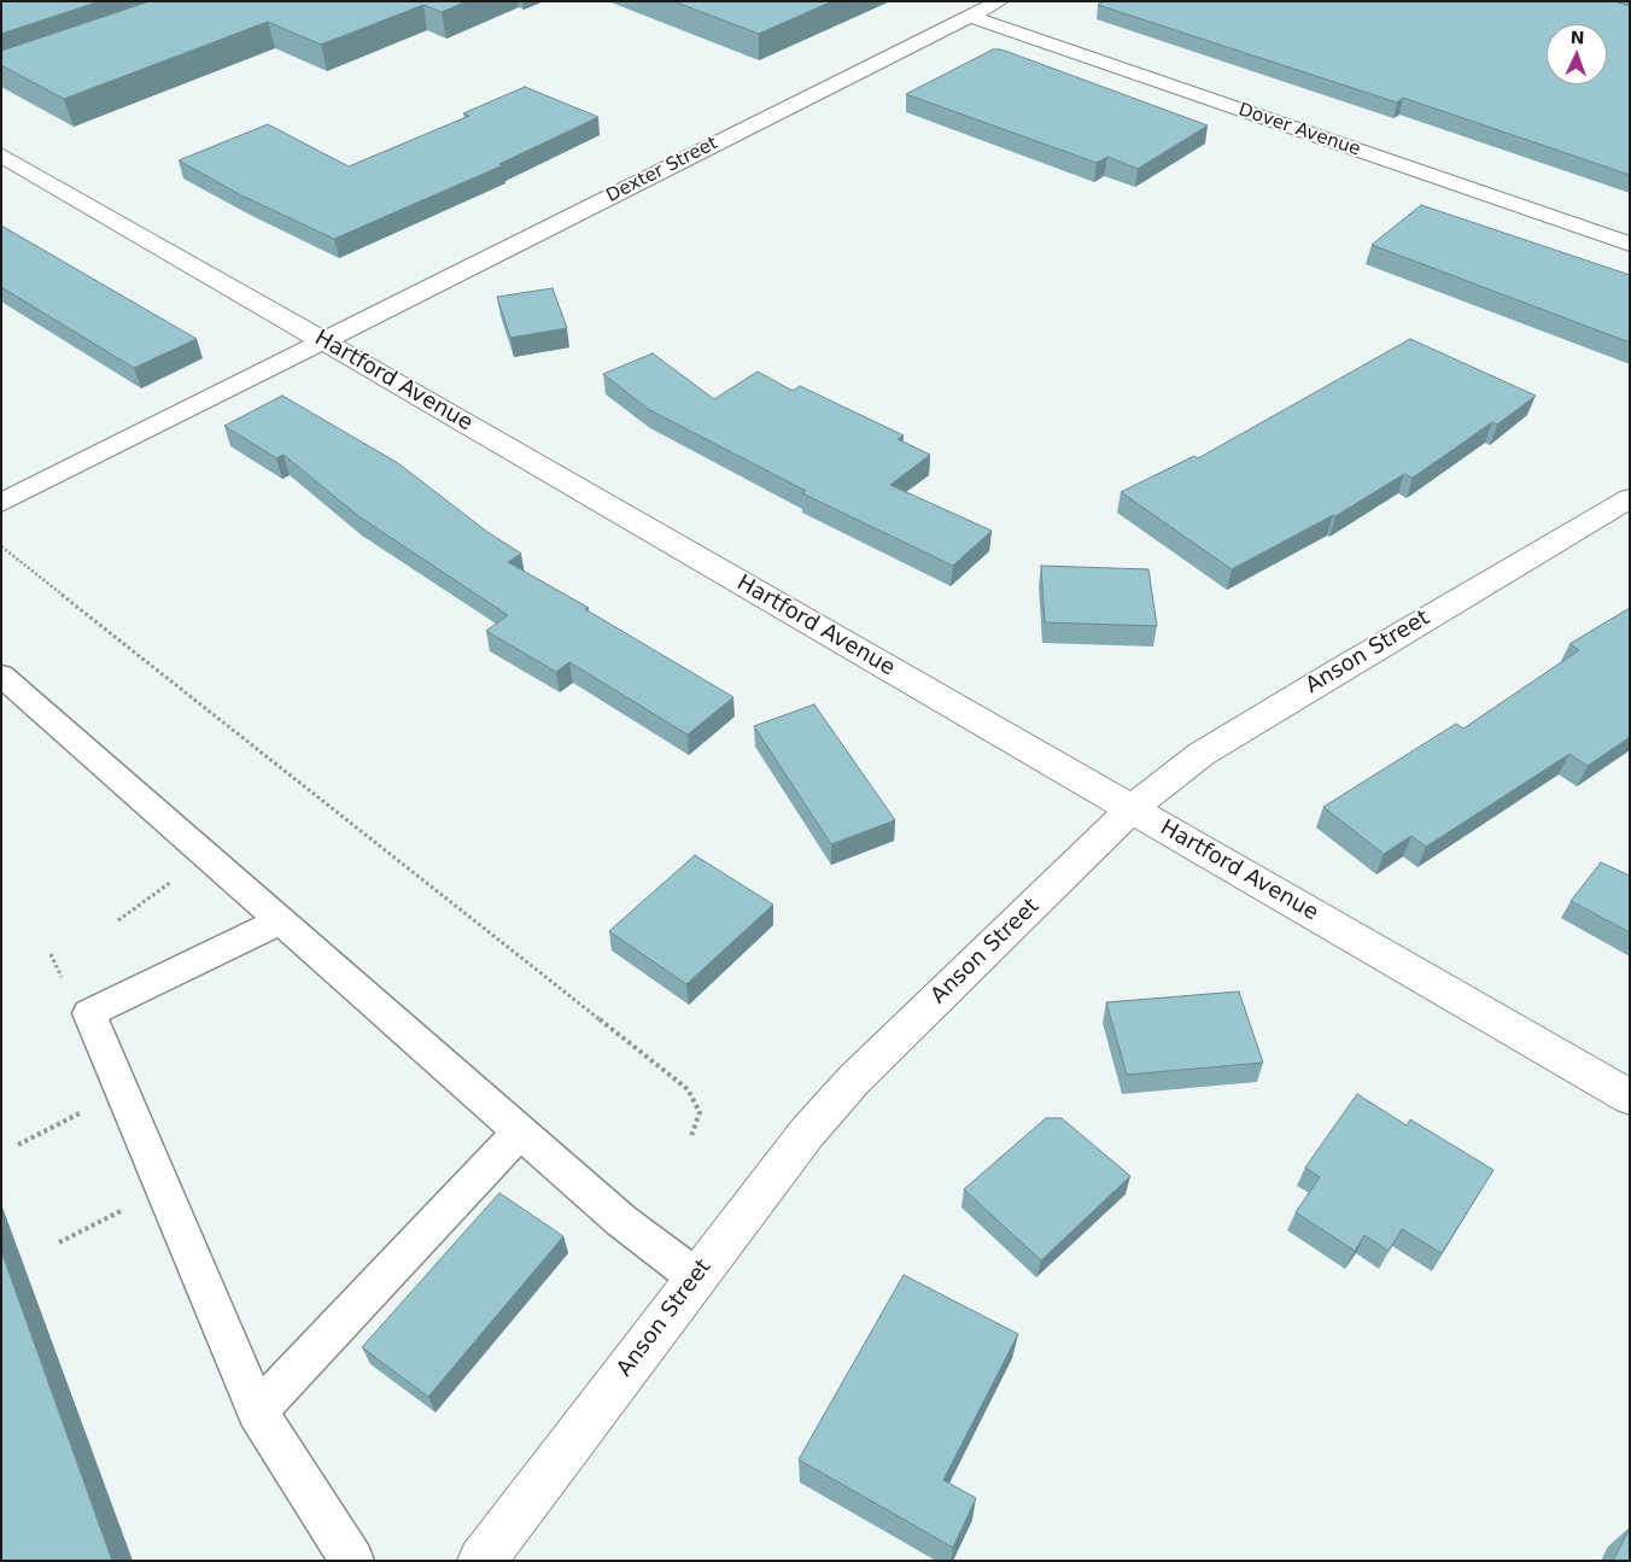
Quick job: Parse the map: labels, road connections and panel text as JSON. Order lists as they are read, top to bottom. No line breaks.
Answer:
{"streets":{"street":["Dover Avenue","Dexter Street","Hartford Avenue","Anson Street"]},"crossings":[["Dover Avenue","Dexter Street"],["Dexter Street","Hartford Avenue"],["Hartford Avenue","Anson Street"]],"north":"top"}
